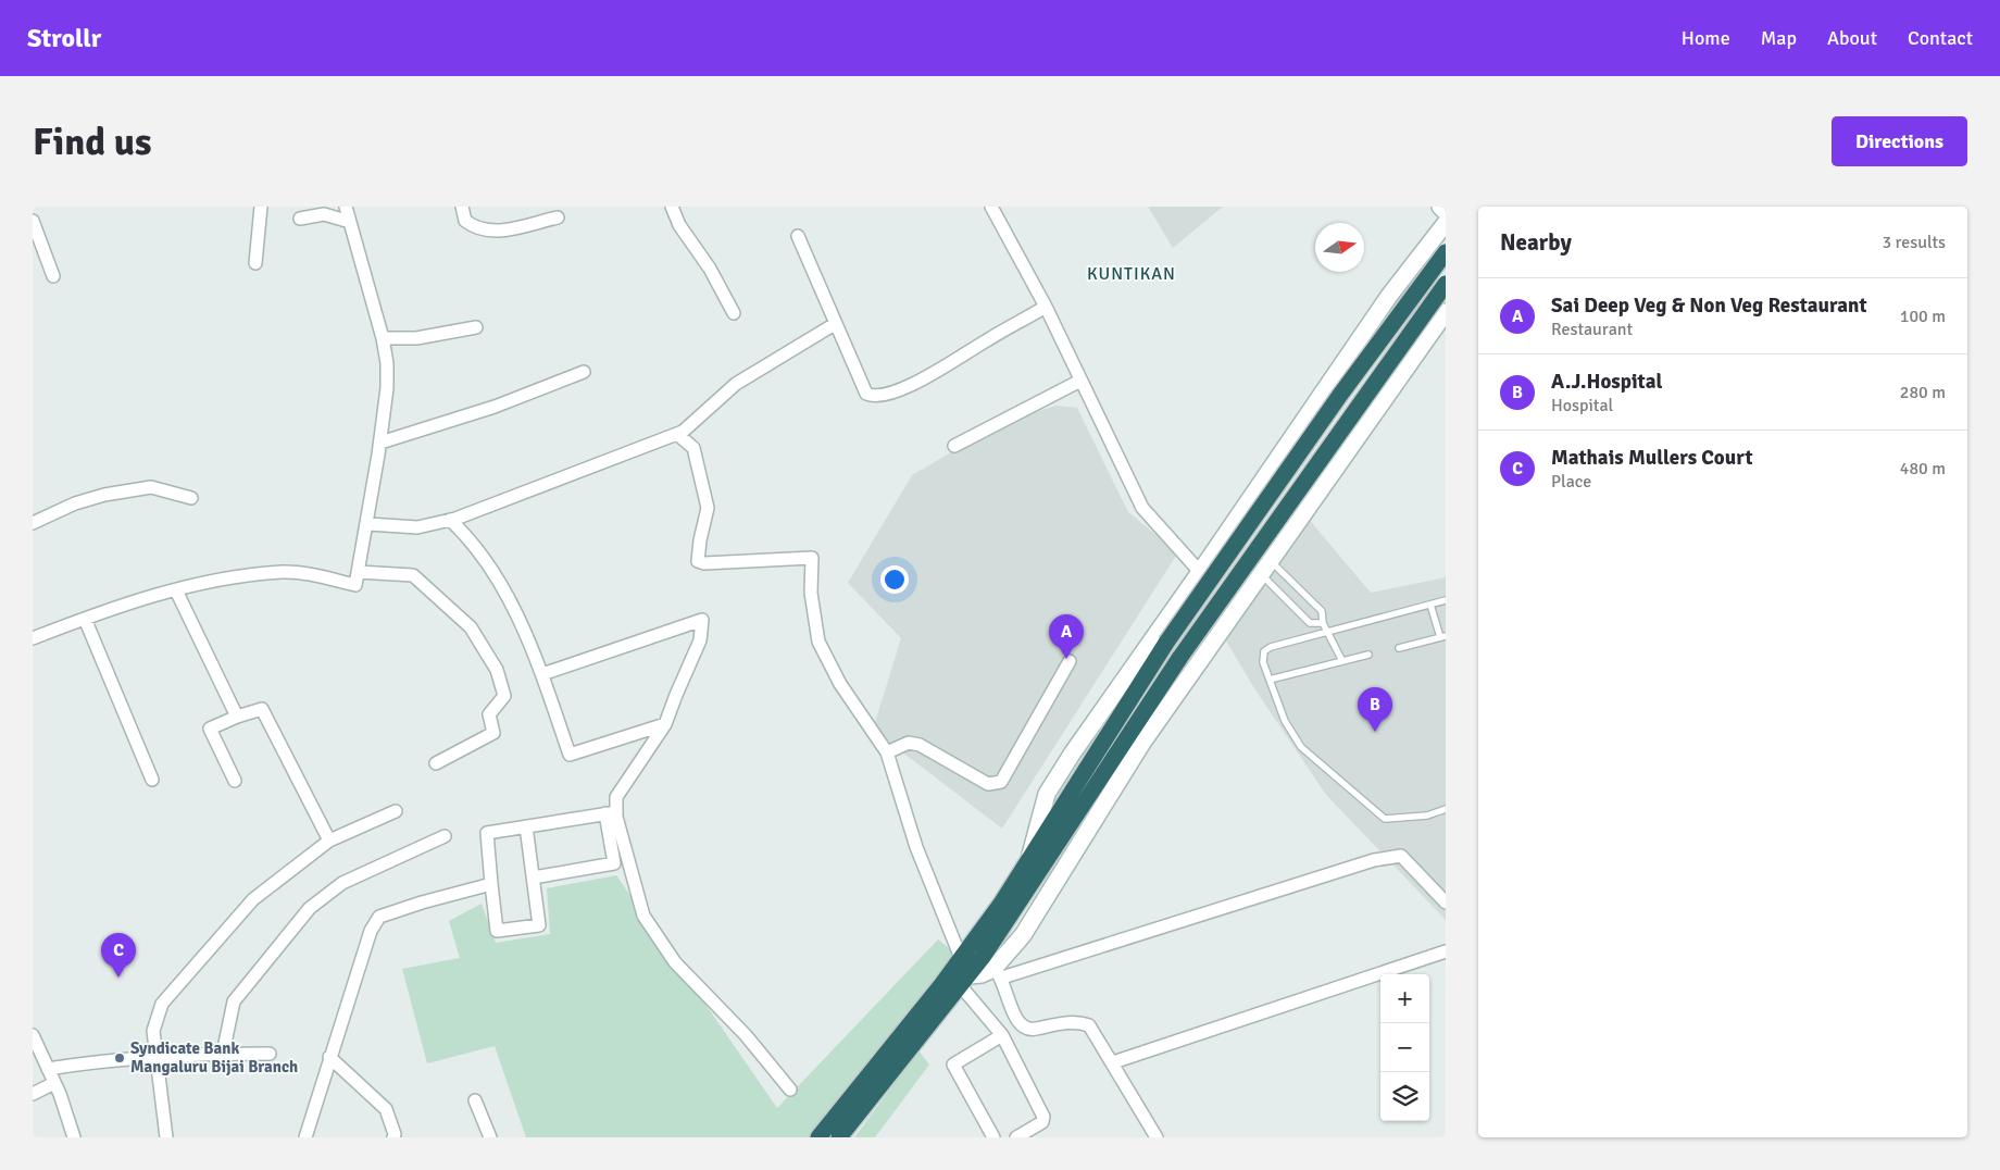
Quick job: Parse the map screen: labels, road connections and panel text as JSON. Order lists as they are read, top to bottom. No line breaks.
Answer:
{"districts":["KUNTIKAN"],"places":["Syndicate Bank Mangaluru Bijai Branch"],"north":"right","page":{"header":"Strollr","nav":["Home","Map","About","Contact"],"buttons":"Directions","title":"Find us","heading":["Nearby","3 results"],"list":[{"mark":"A","name":"Sai Deep Veg & Non Veg Restaurant","note":"Restaurant","value":"100 m"},{"mark":"B","name":"A.J.Hospital","note":"Hospital","value":"280 m"},{"mark":"C","name":"Mathais Mullers Court","note":"Place","value":"480 m"}],"pins":["A","B","C"],"map_buttons":["+","−"]}}
